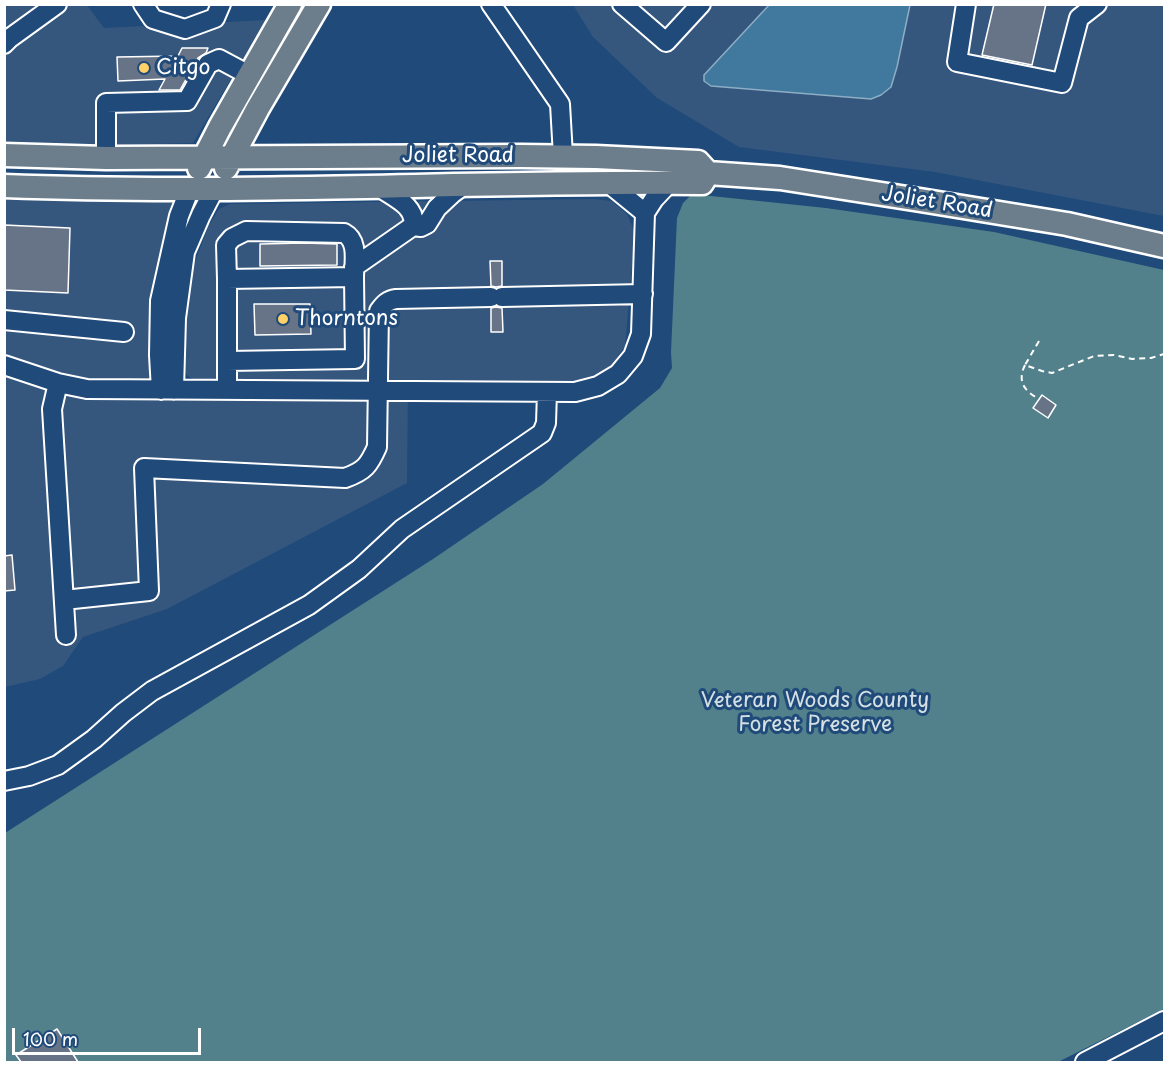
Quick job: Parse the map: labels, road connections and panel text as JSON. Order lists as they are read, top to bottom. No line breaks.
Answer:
{"streets":{"main road":["Joliet Road"]},"parks":["Veteran Woods County Forest Preserve"],"places":["Citgo","Thorntons"],"scale_bar":"100 m"}
